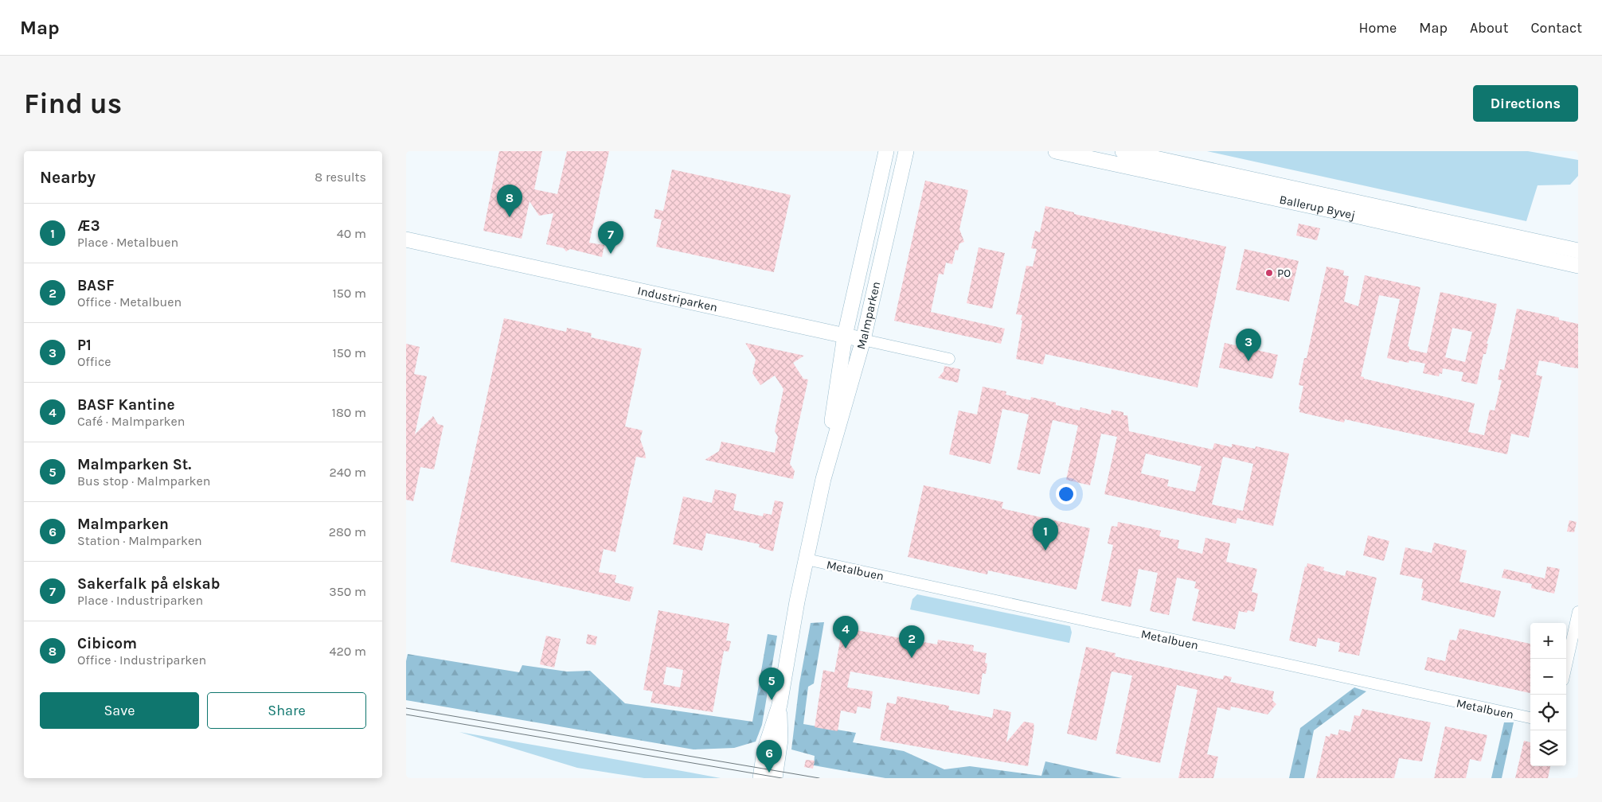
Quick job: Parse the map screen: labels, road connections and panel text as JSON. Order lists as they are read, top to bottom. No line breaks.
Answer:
{"streets":{"street":["Ballerup Byvej","Industriparken","Malmparken","Metalbuen"]},"crossings":[["Industriparken","Malmparken"],["Malmparken","Metalbuen"]],"places":["P0"],"page":{"header":"Map","nav":["Home","Map","About","Contact"],"buttons":["Directions",["Save","Share"]],"title":"Find us","heading":["Nearby","8 results"],"pins":["8","7","3","1","4","2","5","6"],"list":[{"mark":"1","name":"Æ3","note":"Place · Metalbuen","value":"40 m"},{"mark":"2","name":"BASF","note":"Office · Metalbuen","value":"150 m"},{"mark":"3","name":"P1","note":"Office","value":"150 m"},{"mark":"4","name":"BASF Kantine","note":"Café · Malmparken","value":"180 m"},{"mark":"5","name":"Malmparken St.","note":"Bus stop · Malmparken","value":"240 m"},{"mark":"6","name":"Malmparken","note":"Station · Malmparken","value":"280 m"},{"mark":"7","name":"Sakerfalk på elskab","note":"Place · Industriparken","value":"350 m"},{"mark":"8","name":"Cibicom","note":"Office · Industriparken","value":"420 m"}],"map_buttons":["+","−"]}}
